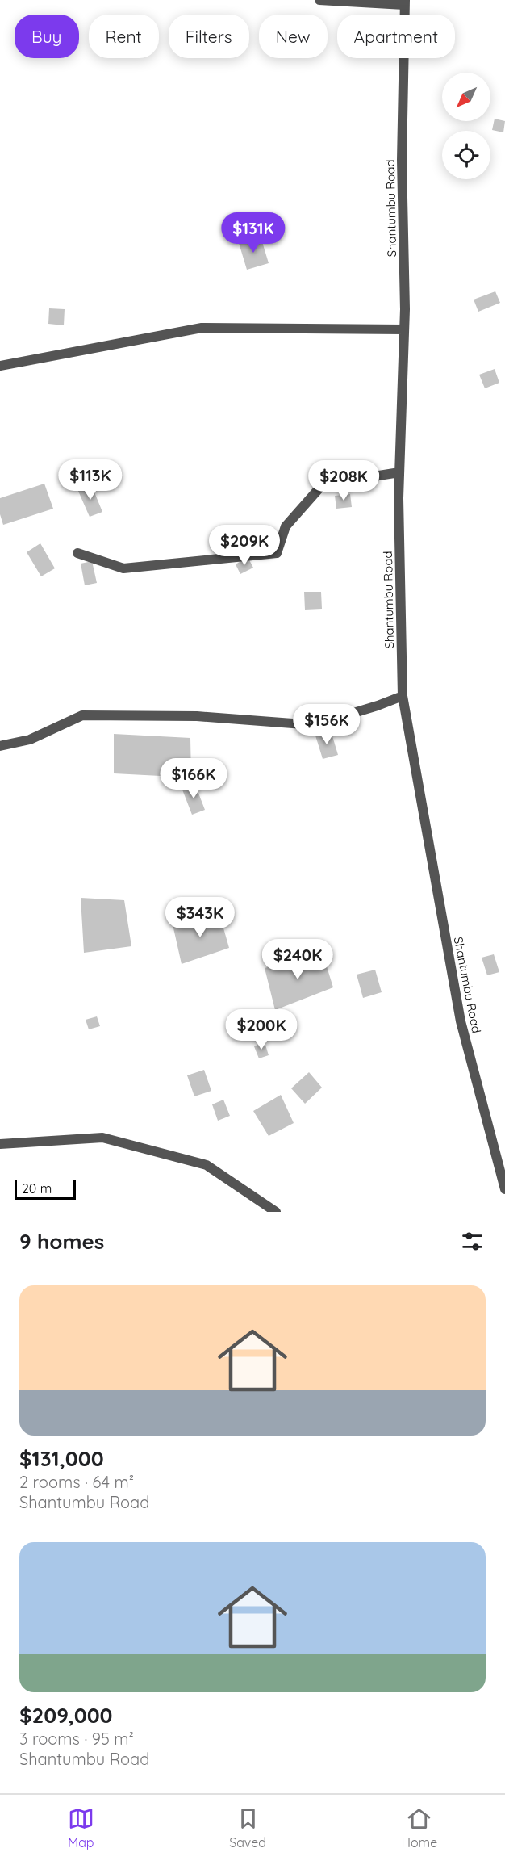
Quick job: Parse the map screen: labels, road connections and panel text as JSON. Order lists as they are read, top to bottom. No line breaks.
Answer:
{"streets":{"street":["Shantumbu Road"]},"scale_bar":"20 m","north":"bottom left","page":{"chip":["Buy","Rent","Filters","New","Apartment"],"price":["$131K","$113K","$208K","$209K","$156K","$166K","$343K","$240K","$200K"],"scale":"20 m","heading":"9 homes","list":[{"name":"$131,000","note":"2 rooms · 64 m² · Shantumbu Road"},{"name":"$209,000","note":"3 rooms · 95 m² · Shantumbu Road"}],"tabs":["Map","Saved","Home"]}}
